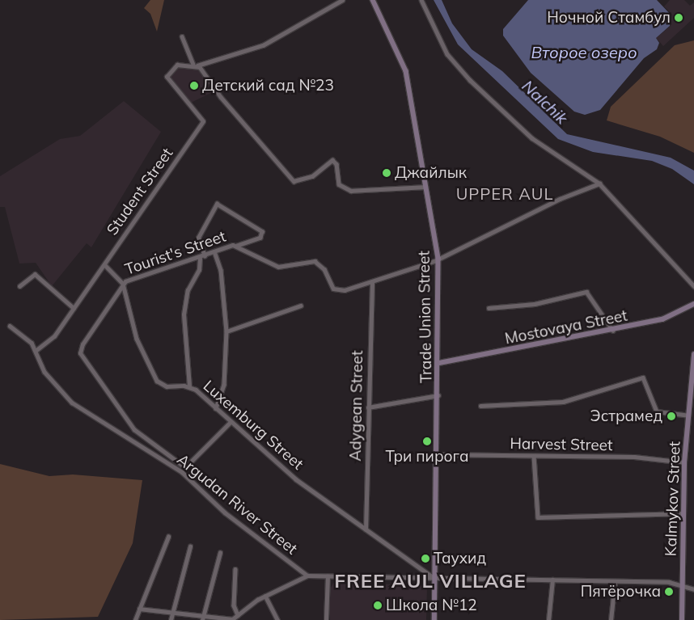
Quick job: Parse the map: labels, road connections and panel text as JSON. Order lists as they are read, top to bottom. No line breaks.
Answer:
{"streets":{"street":["Student Street","Tourist's Street","Trade Union Street","Mostovaya Street","Adygean Street","Luxemburg Street","Harvest Street","Kalmykov Street","Argudan River Street"]},"crossings":[["Student Street","Luxemburg Street"],["Student Street","Argudan River Street"],["Tourist's Street","Trade Union Street"],["Tourist's Street","Adygean Street"],["Tourist's Street","Luxemburg Street"],["Trade Union Street","Mostovaya Street"],["Trade Union Street","Luxemburg Street"],["Trade Union Street","Harvest Street"],["Adygean Street","Luxemburg Street"],["Harvest Street","Kalmykov Street"]],"districts":["UPPER AUL","FREE AUL VILLAGE"],"water":["Второе озеро","Nalchik"],"places":["Ночной Стамбул","Детский сад №23","Джайлык","Эстрамед","Три пирога","Таухид","Пятёрочка","Школа №12"]}
